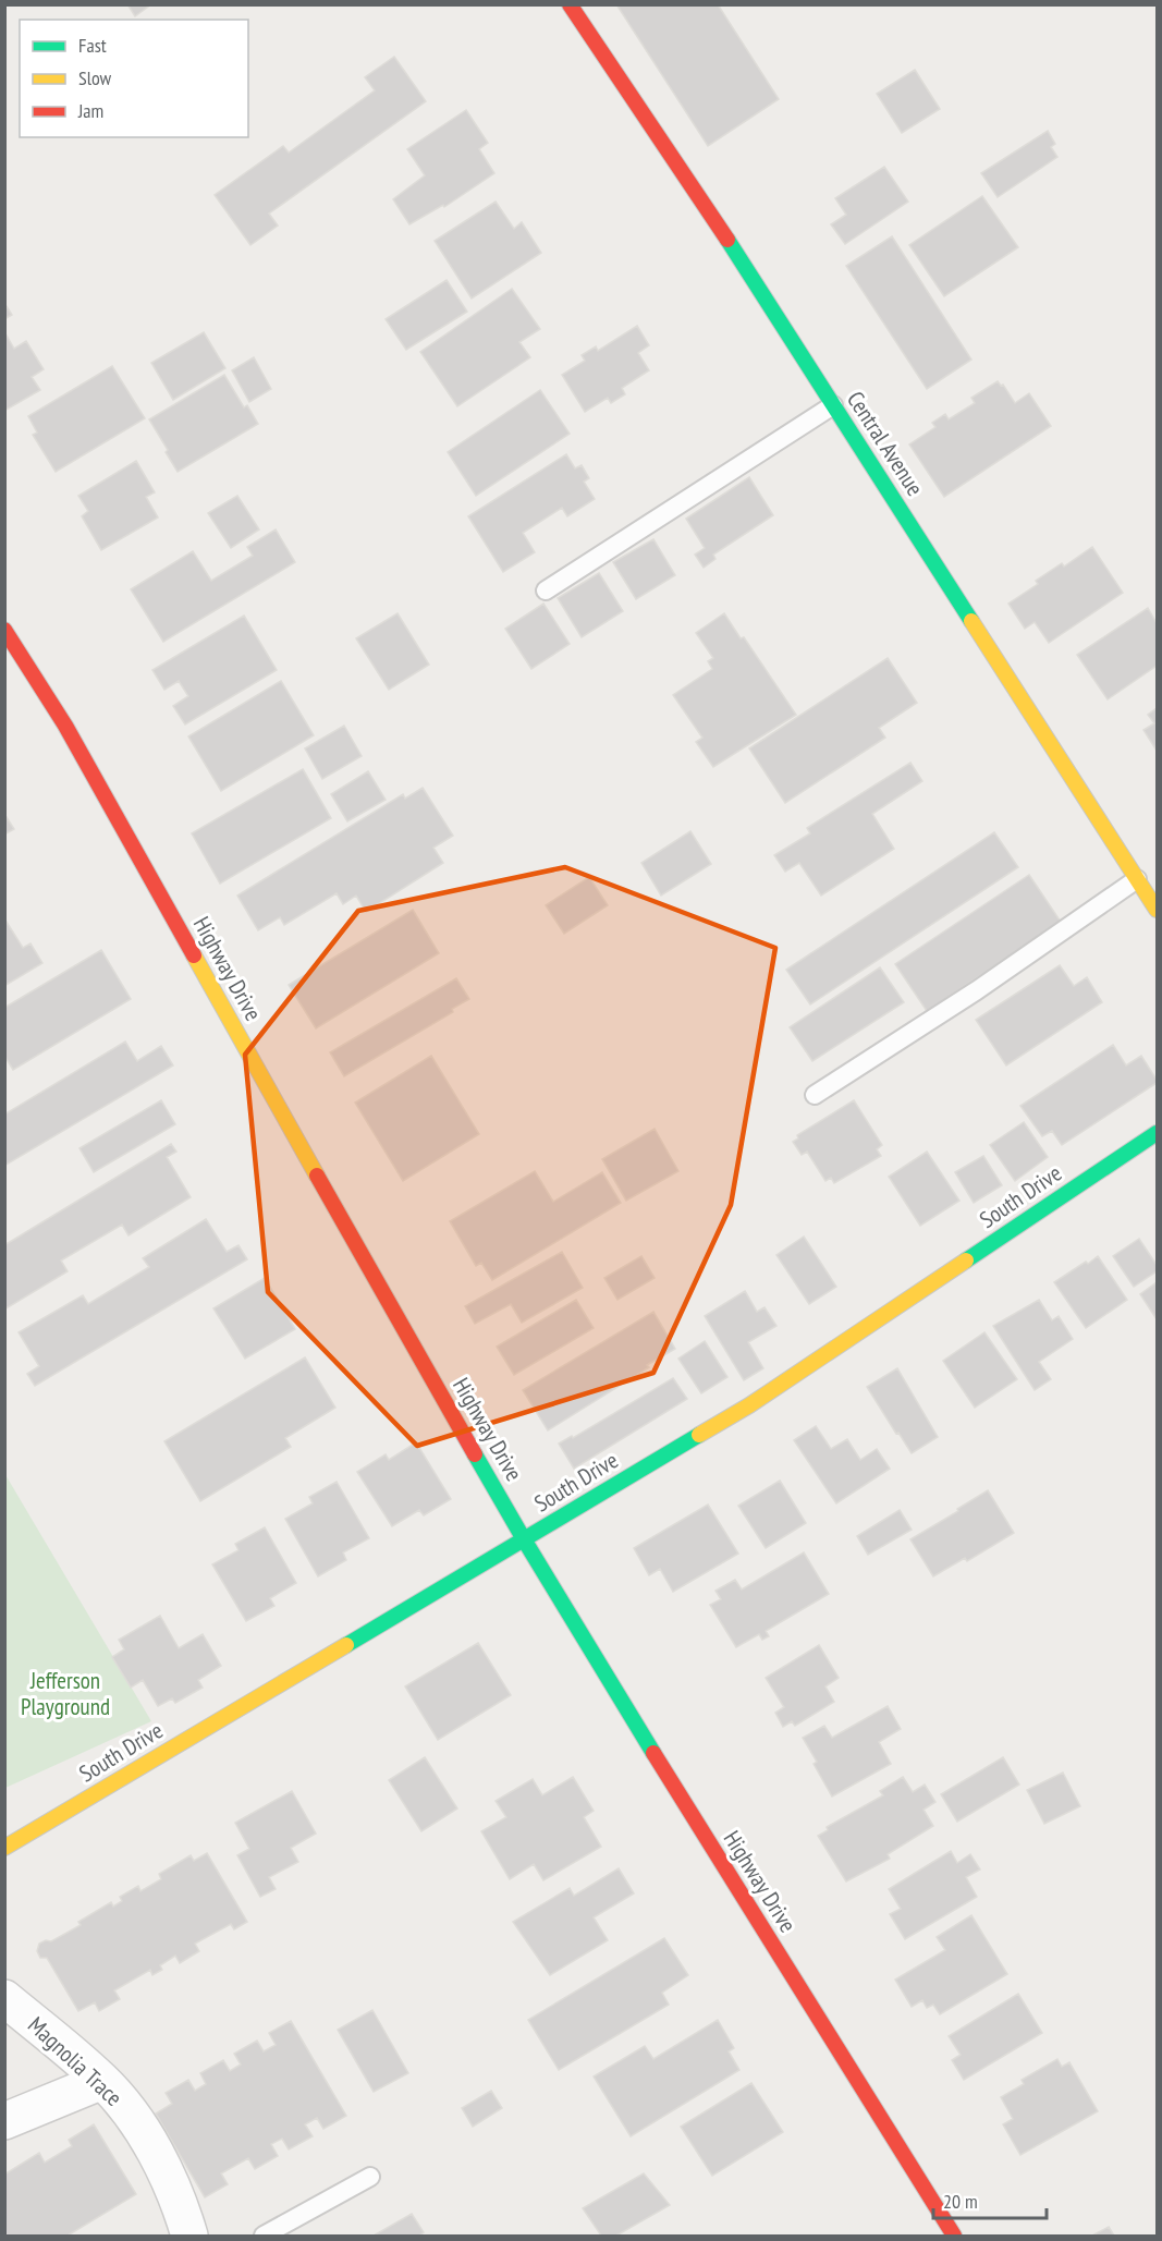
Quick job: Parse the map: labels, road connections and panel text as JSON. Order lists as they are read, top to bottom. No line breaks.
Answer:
{"streets":{"street":["Central Avenue","Highway Drive","South Drive","Magnolia Trace"]},"crossings":[["Highway Drive","South Drive"]],"parks":["Jefferson Playground"],"legend":["Fast","Slow","Jam"],"scale_bar":"20 m"}
